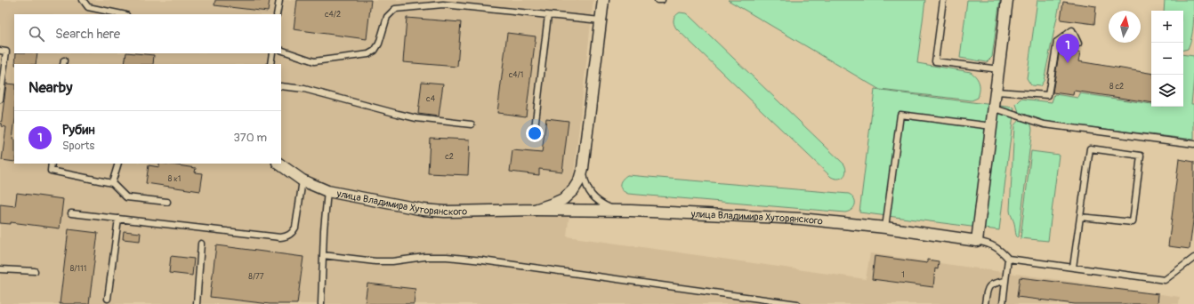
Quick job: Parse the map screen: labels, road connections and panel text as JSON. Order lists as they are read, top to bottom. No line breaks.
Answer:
{"streets":{"street":["улица Владимира Хуторянского"]},"house_numbers":["с4/2","с4/1","8 с2","с4","с2","8 к1","8/111","1","8/77"],"north":"top","page":{"map_buttons":["+","−"],"search":"Search here","pins":"1","heading":"Nearby","list":[{"mark":"1","name":"Рубин","note":"Sports","value":"370 m"}]}}
